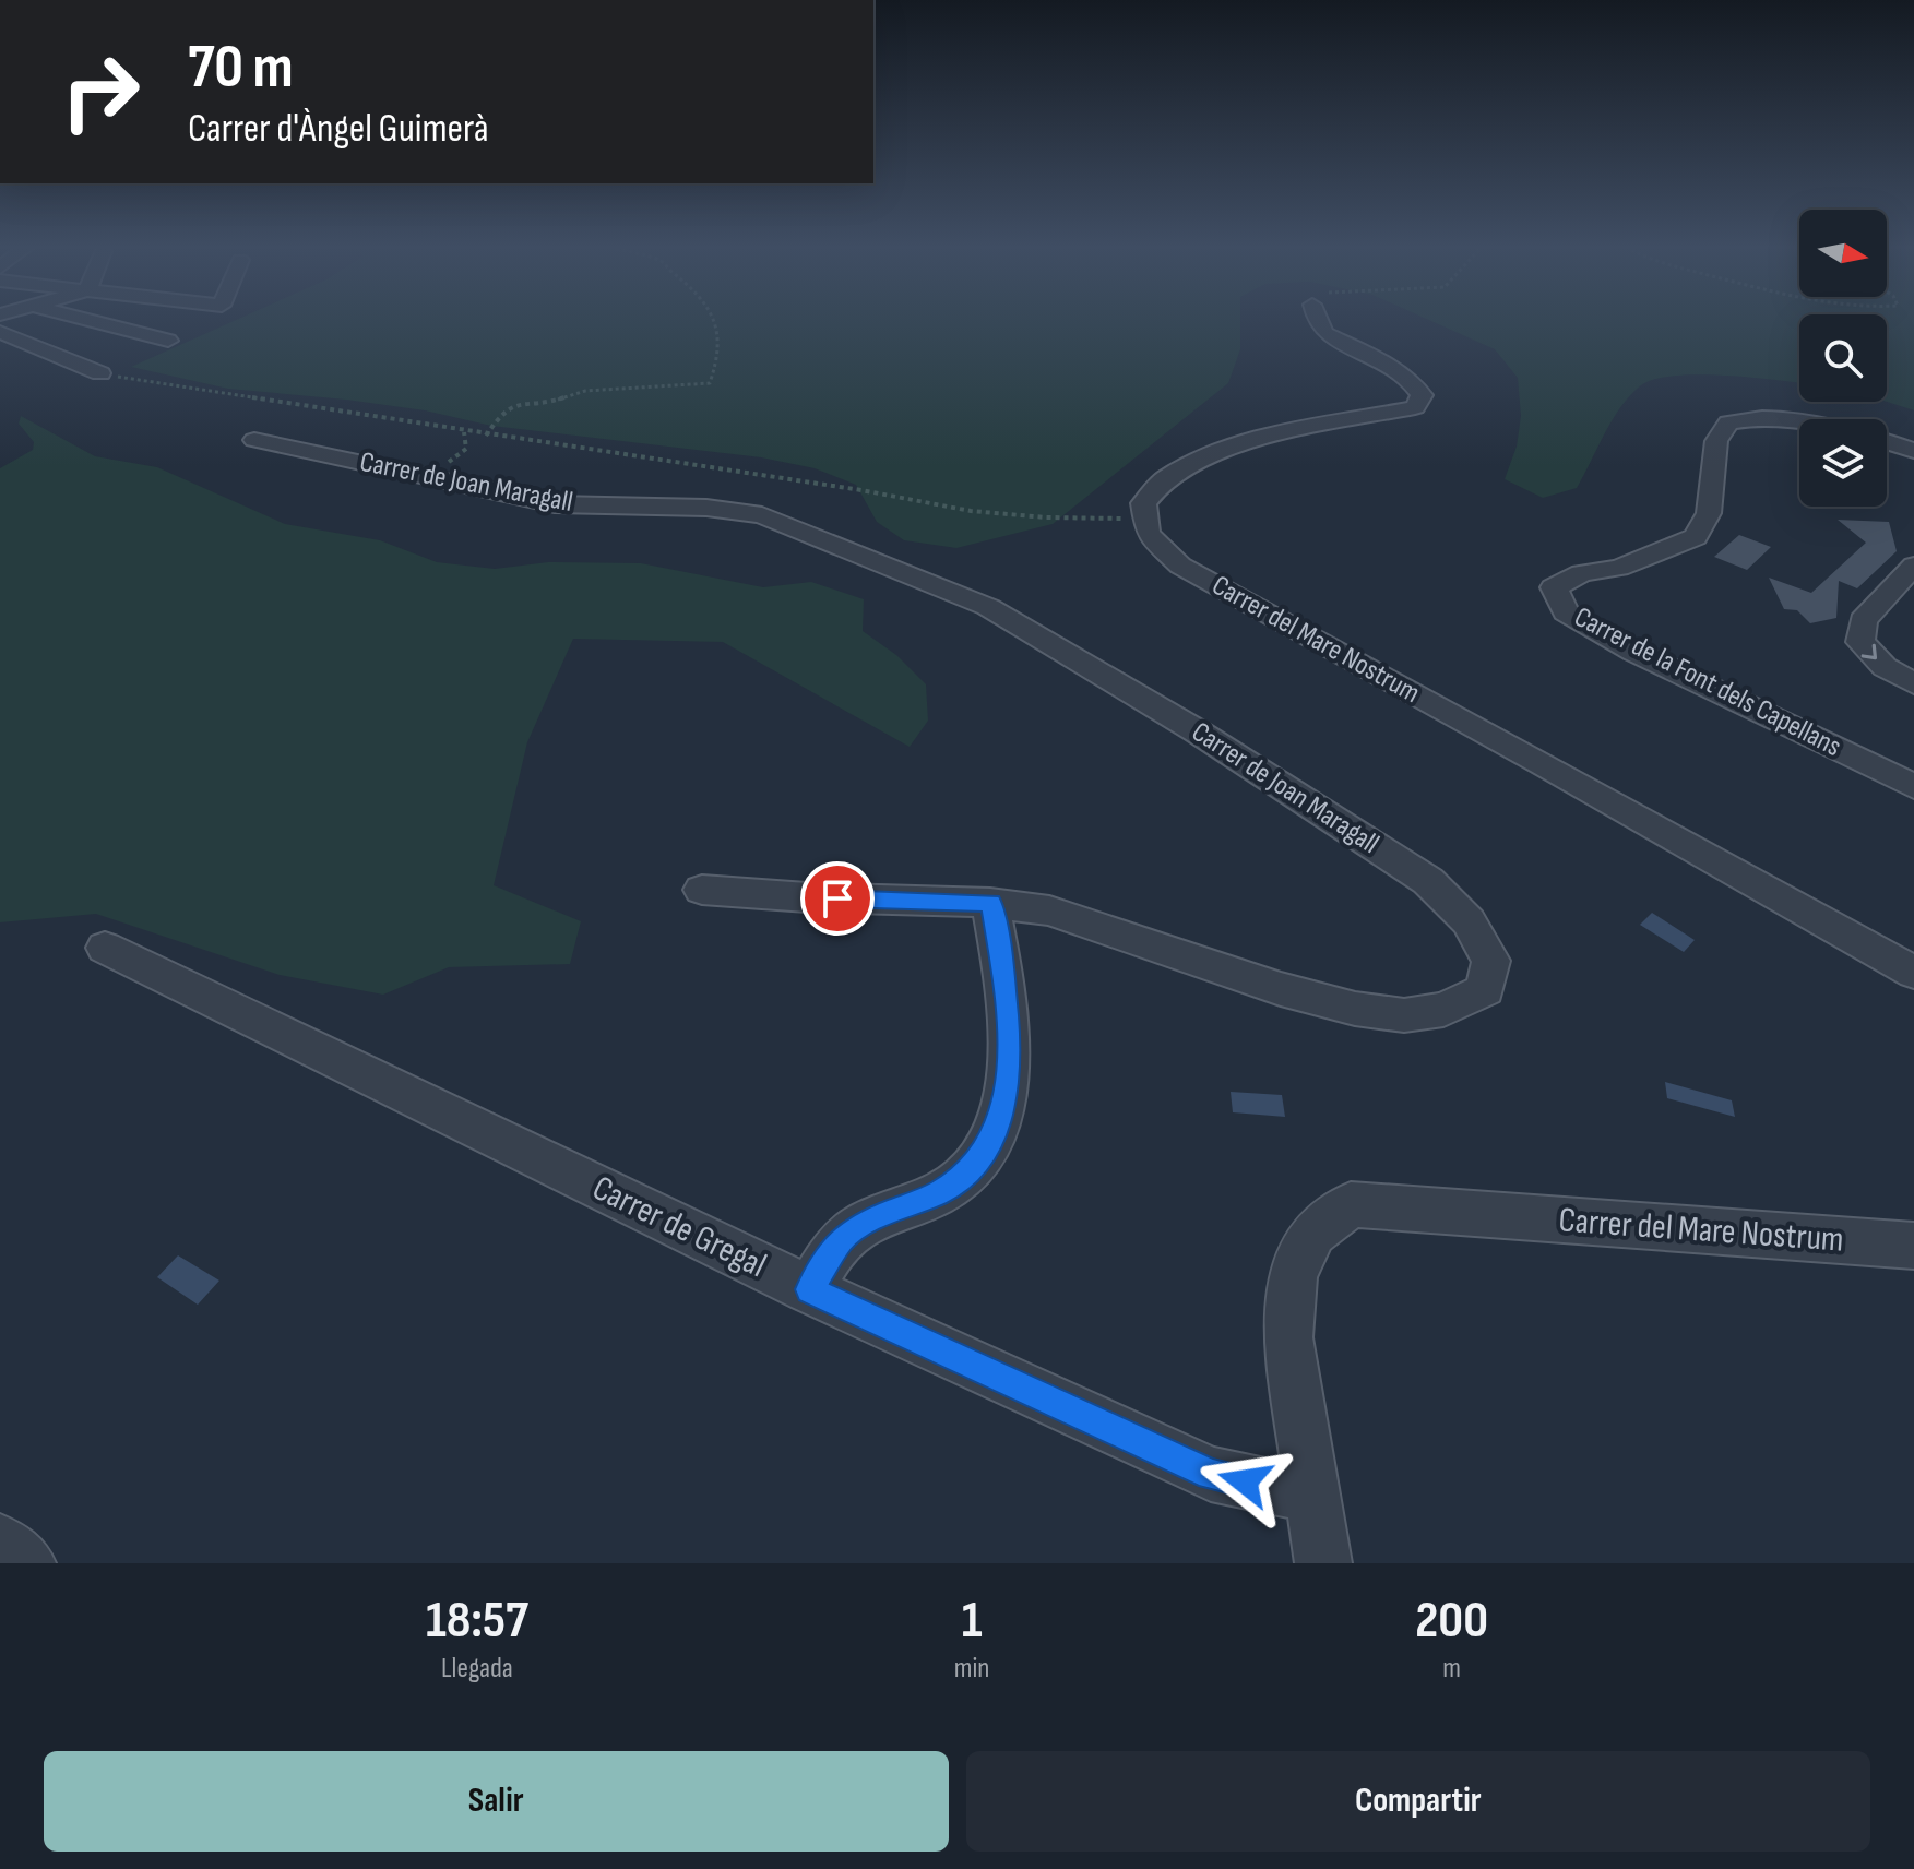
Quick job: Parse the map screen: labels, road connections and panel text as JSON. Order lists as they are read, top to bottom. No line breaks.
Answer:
{"streets":{"street":["Carrer de Joan Maragall","Carrer del Mare Nostrum","Carrer de la Font dels Capellans","Carrer de Gregal"]},"crossings":[["Carrer del Mare Nostrum","Carrer de Gregal"]],"north":"right","page":{"turn":["70 m","Carrer d'Àngel Guimerà"],"eta":["18:57","Llegada","1","min","200","m"],"buttons":["Salir","Compartir"]}}
